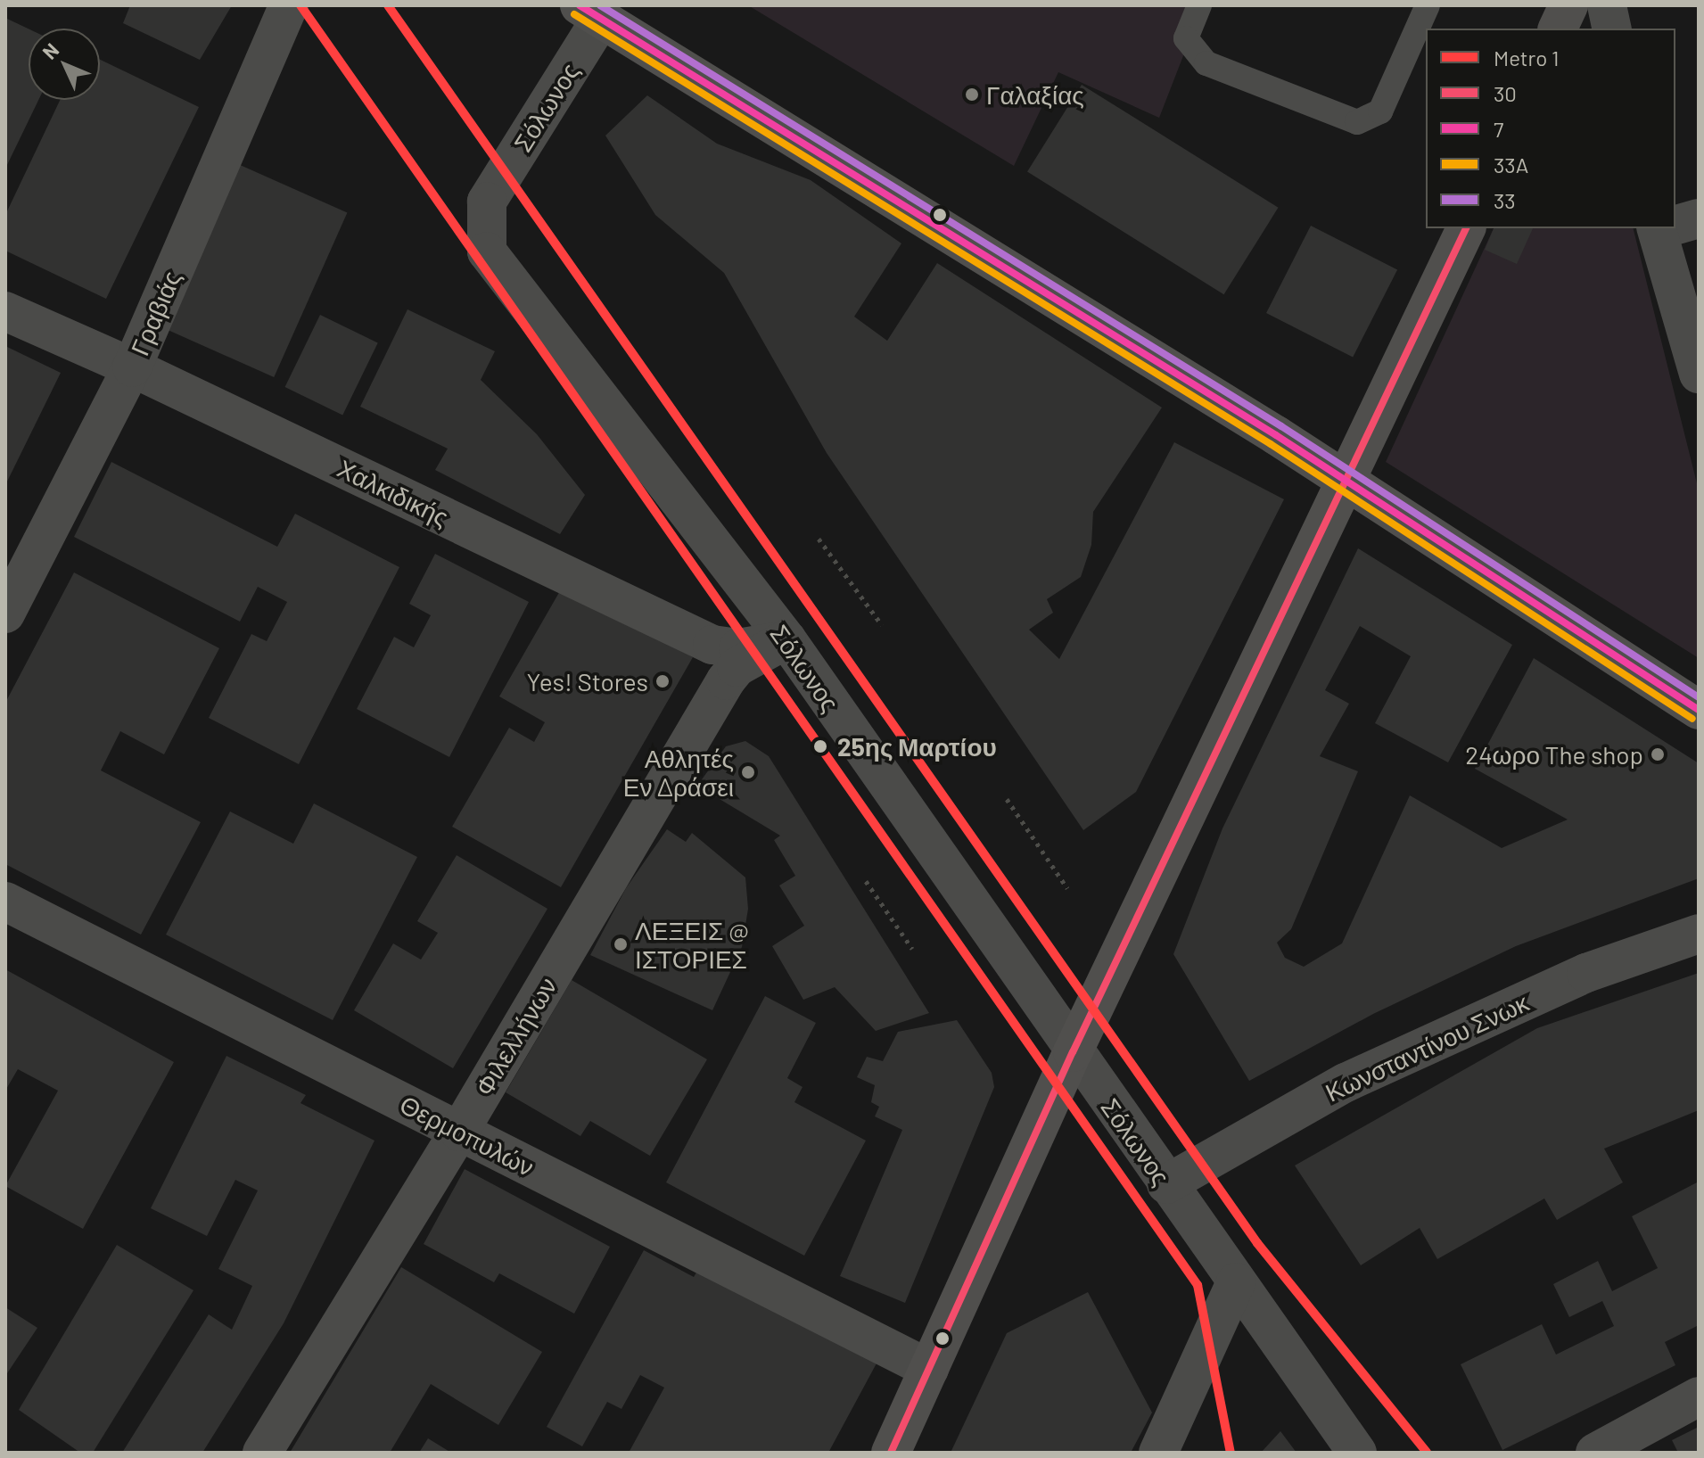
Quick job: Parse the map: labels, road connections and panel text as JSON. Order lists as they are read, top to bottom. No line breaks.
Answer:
{"streets":{"street":["Σόλωνος","Γραβιάς","Χαλκιδικής","Φιλελλήνων","Κωνσταντίνου Σνωκ","Θερμοπυλών"]},"crossings":[["Σόλωνος","Χαλκιδικής"],["Σόλωνος","Φιλελλήνων"],["Σόλωνος","Κωνσταντίνου Σνωκ"],["Γραβιάς","Χαλκιδικής"],["Χαλκιδικής","Φιλελλήνων"],["Φιλελλήνων","Θερμοπυλών"]],"places":["Γαλαξίας","Yes! Stores","25ης Μαρτίου","24ωρο The shop","Αθλητές Εν Δράσει","ΛΕΞΕΙΣ @ ΙΣΤΟΡΙΕΣ"],"lines":["metro line 1","transit line 7","transit line 33","transit line 33A","transit line 30"],"legend":["Metro 1","30","7","33A","33"],"north":"top left"}
